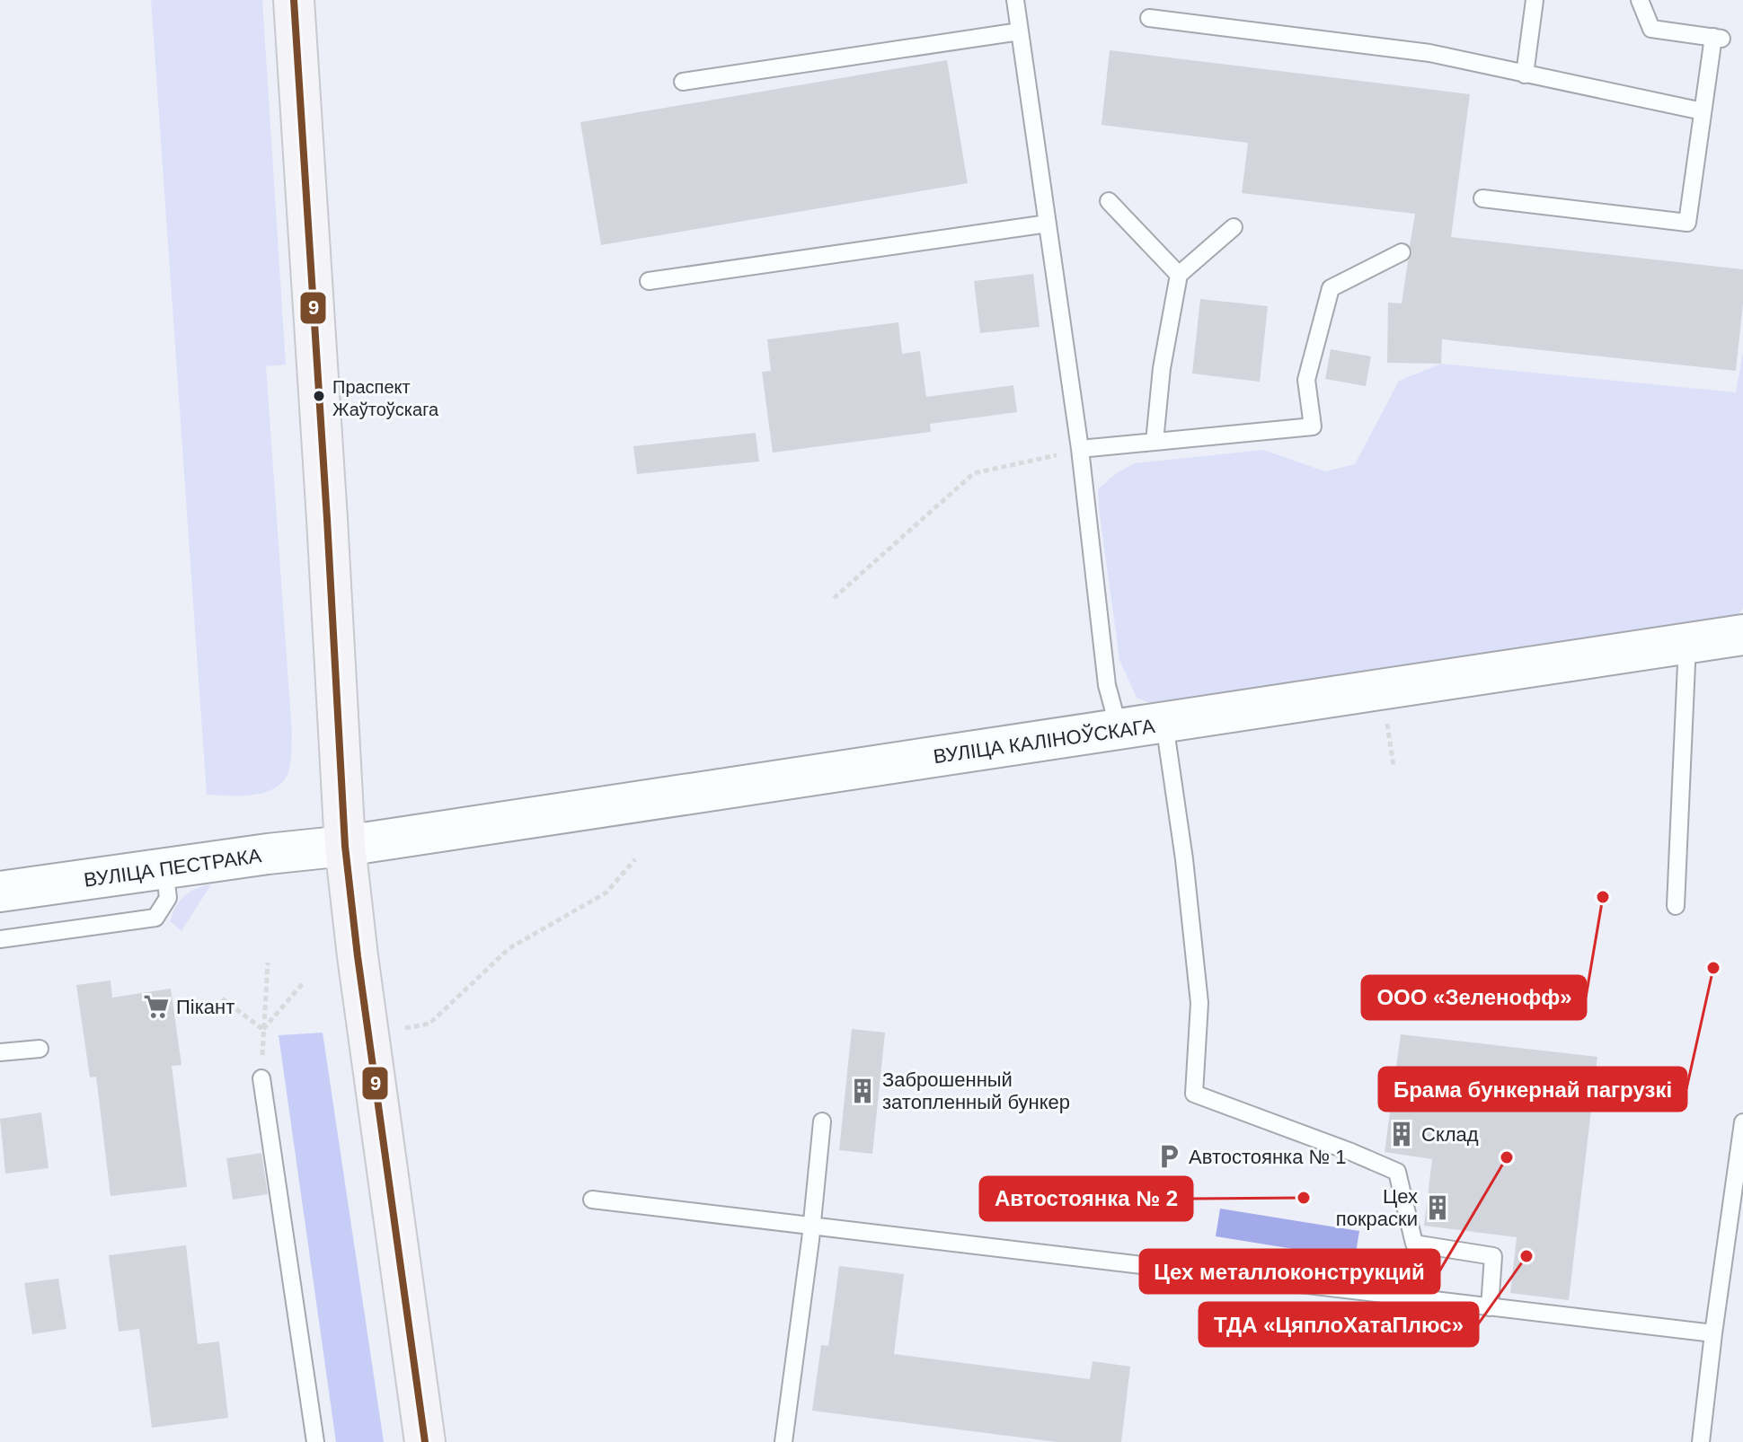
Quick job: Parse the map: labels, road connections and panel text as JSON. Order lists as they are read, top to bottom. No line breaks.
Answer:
{"streets":{"street":["ВУЛІЦА КАЛІНОЎСКАГА","ВУЛІЦА ПЕСТРАКА"]},"crossings":[["ВУЛІЦА КАЛІНОЎСКАГА","ВУЛІЦА ПЕСТРАКА"]],"places":{"other":["Праспект Жаўтоўскага","ООО «Зеленофф»","Брама бункернай пагрузкі","Цех металлоконструкций","Автостоянка № 2","ТДА «ЦяплоХатаПлюс»"],"supermarket":["Пікант"],"building":["Заброшенный затопленный бункер","Склад","Цех покраски"],"parking":["Автостоянка № 1"]},"lines":["transit line 9"]}
